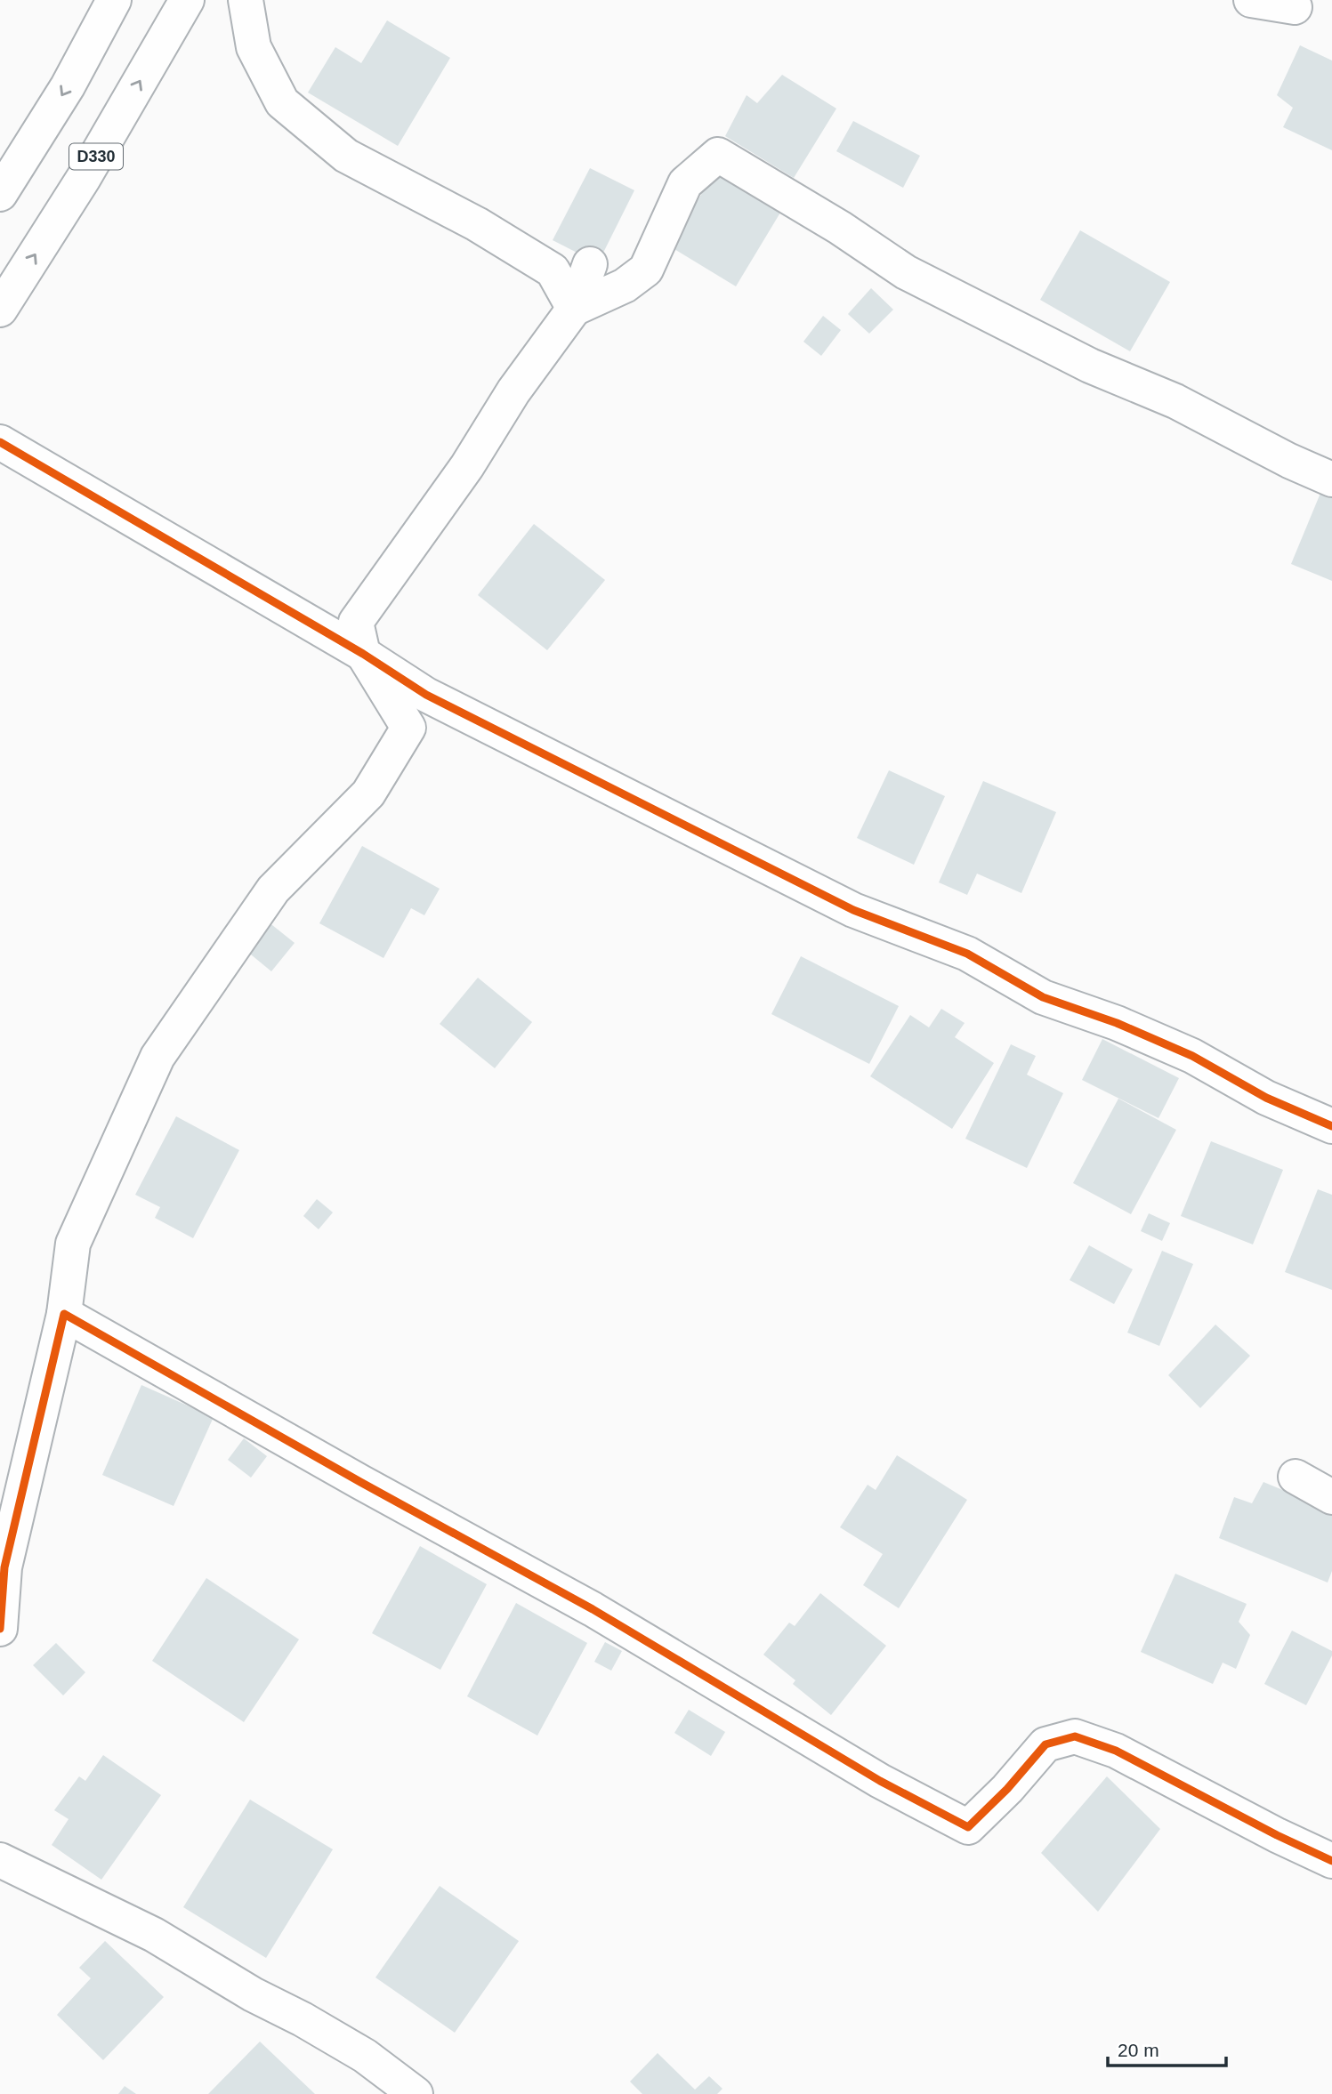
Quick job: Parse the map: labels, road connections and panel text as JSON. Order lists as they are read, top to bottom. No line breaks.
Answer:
{"streets":{"street":["D330"]},"scale_bar":"20 m"}
